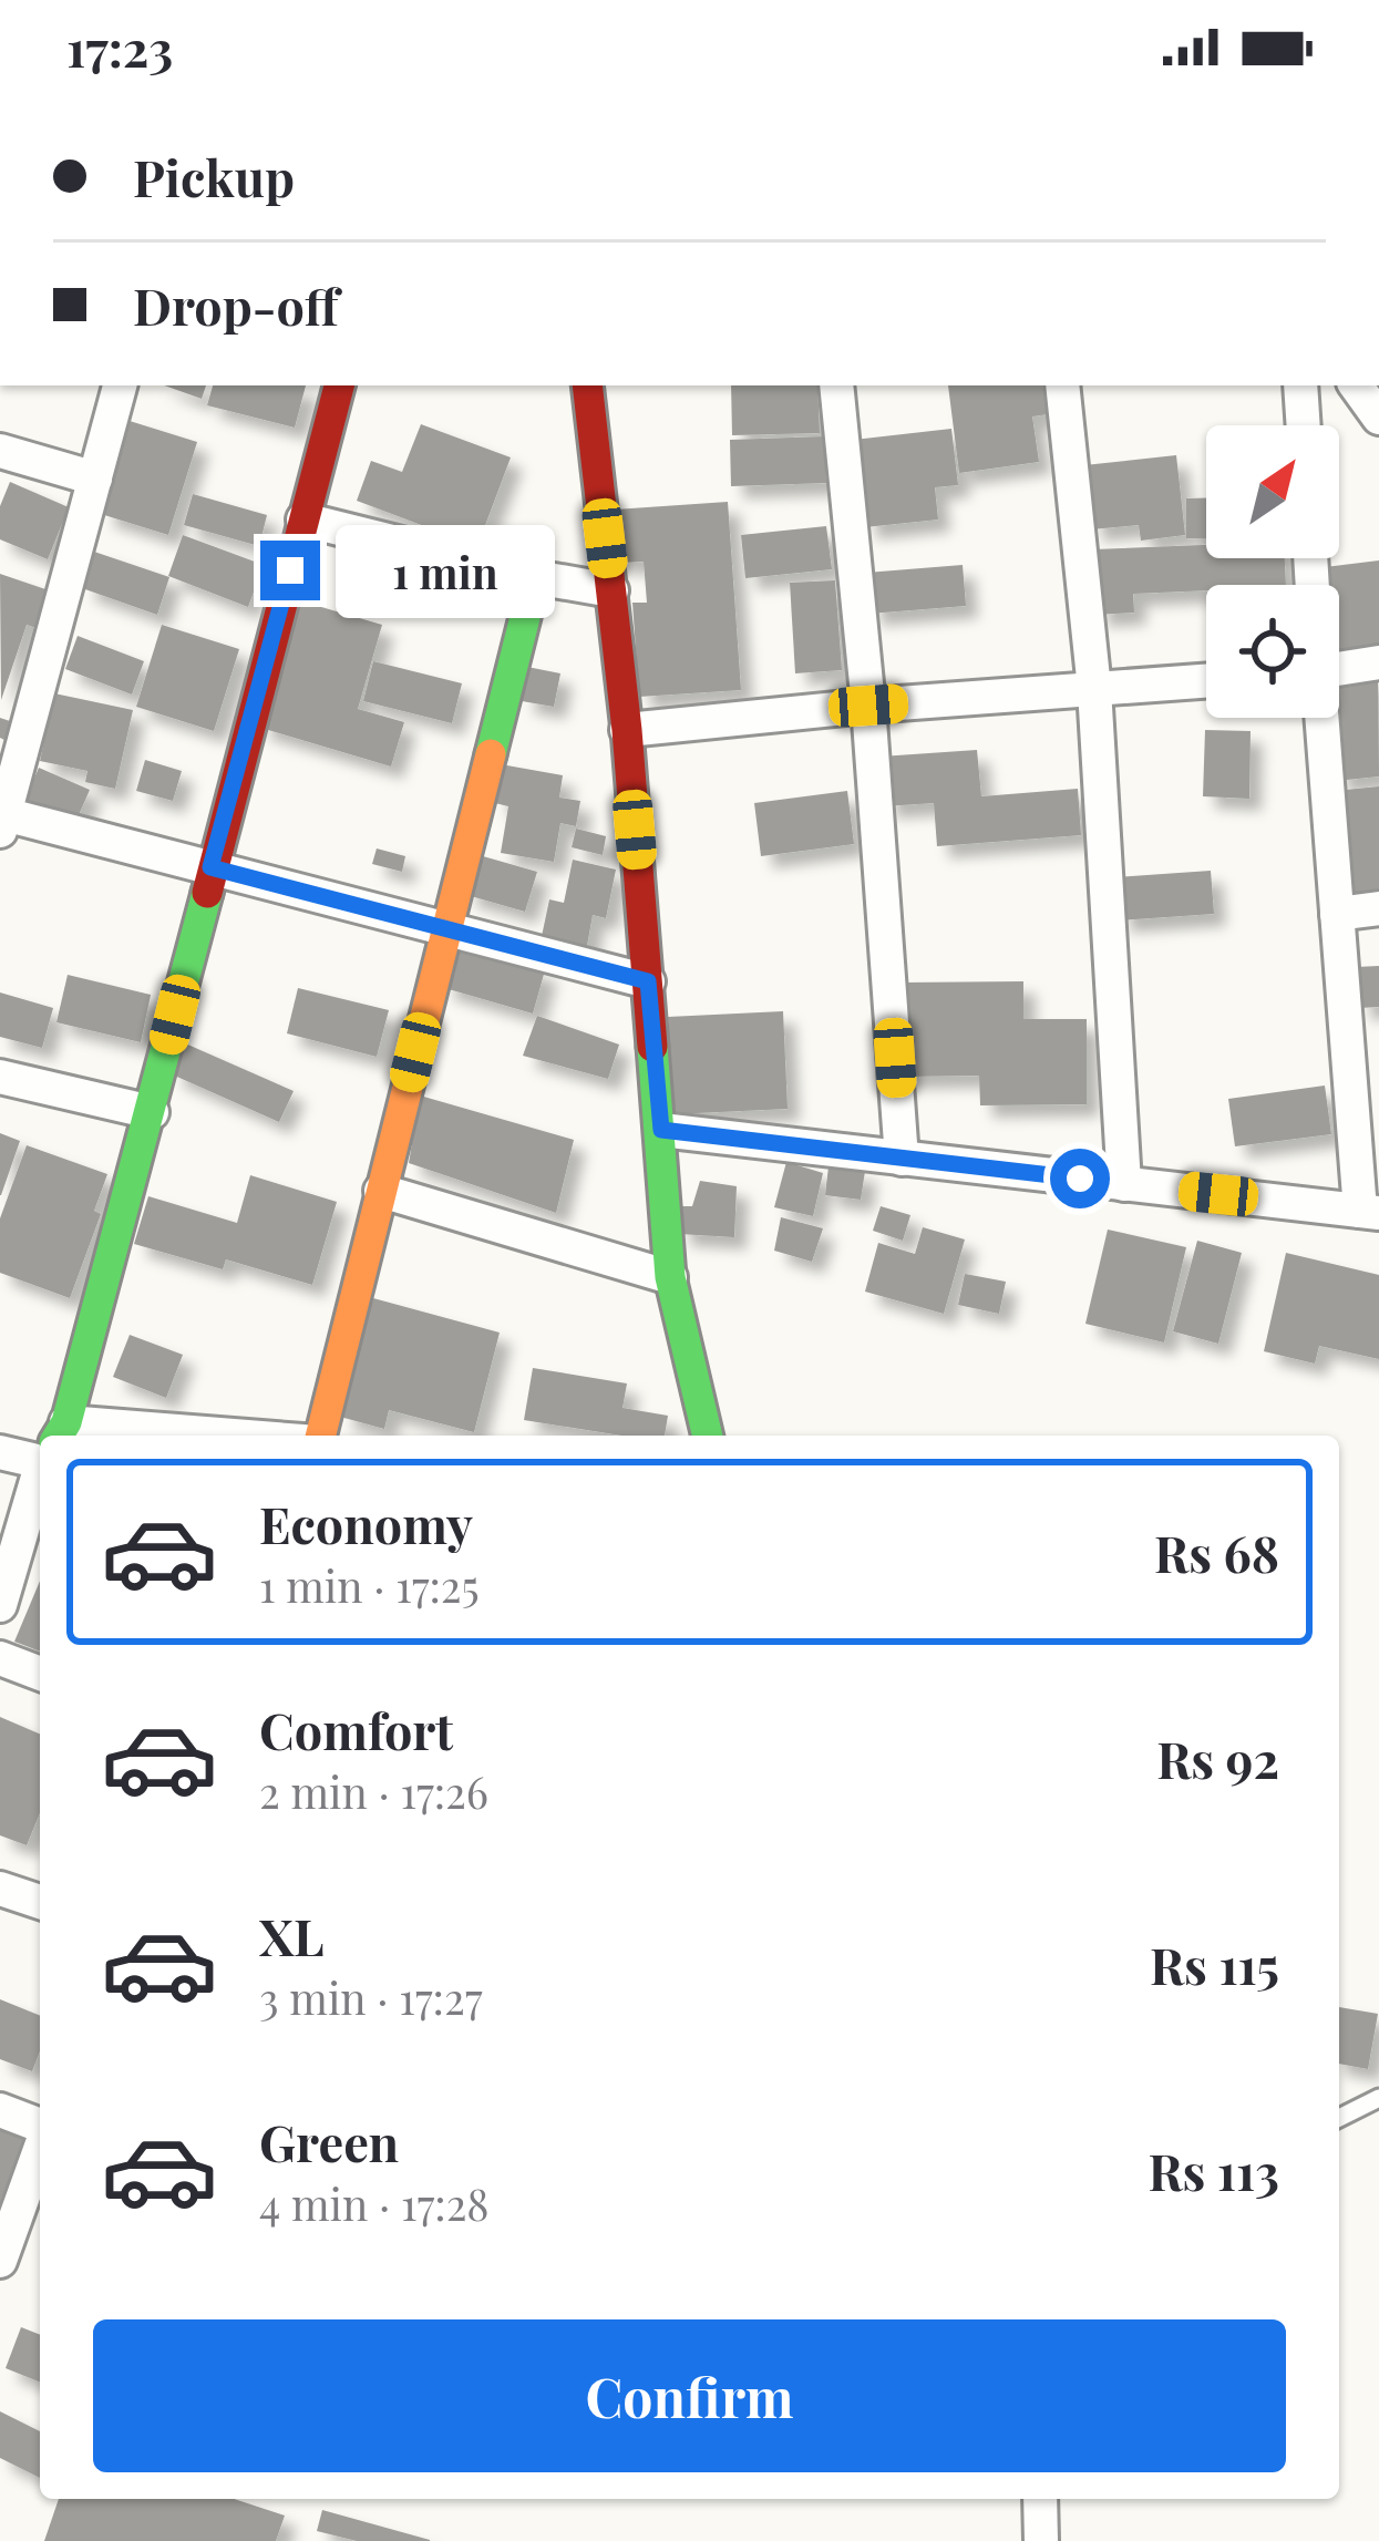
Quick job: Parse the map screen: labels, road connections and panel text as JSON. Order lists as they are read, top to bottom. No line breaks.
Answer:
{"north":"top right","page":{"status":"17:23","banner":["Pickup","Drop-off"],"bubble":"1 min","list":[{"name":"Economy","note":"1 min · 17:25","value":"Rs 68"},{"name":"Comfort","note":"2 min · 17:26","value":"Rs 92"},{"name":"XL","note":"3 min · 17:27","value":"Rs 115"},{"name":"Green","note":"4 min · 17:28","value":"Rs 113"}],"buttons":"Confirm"}}
